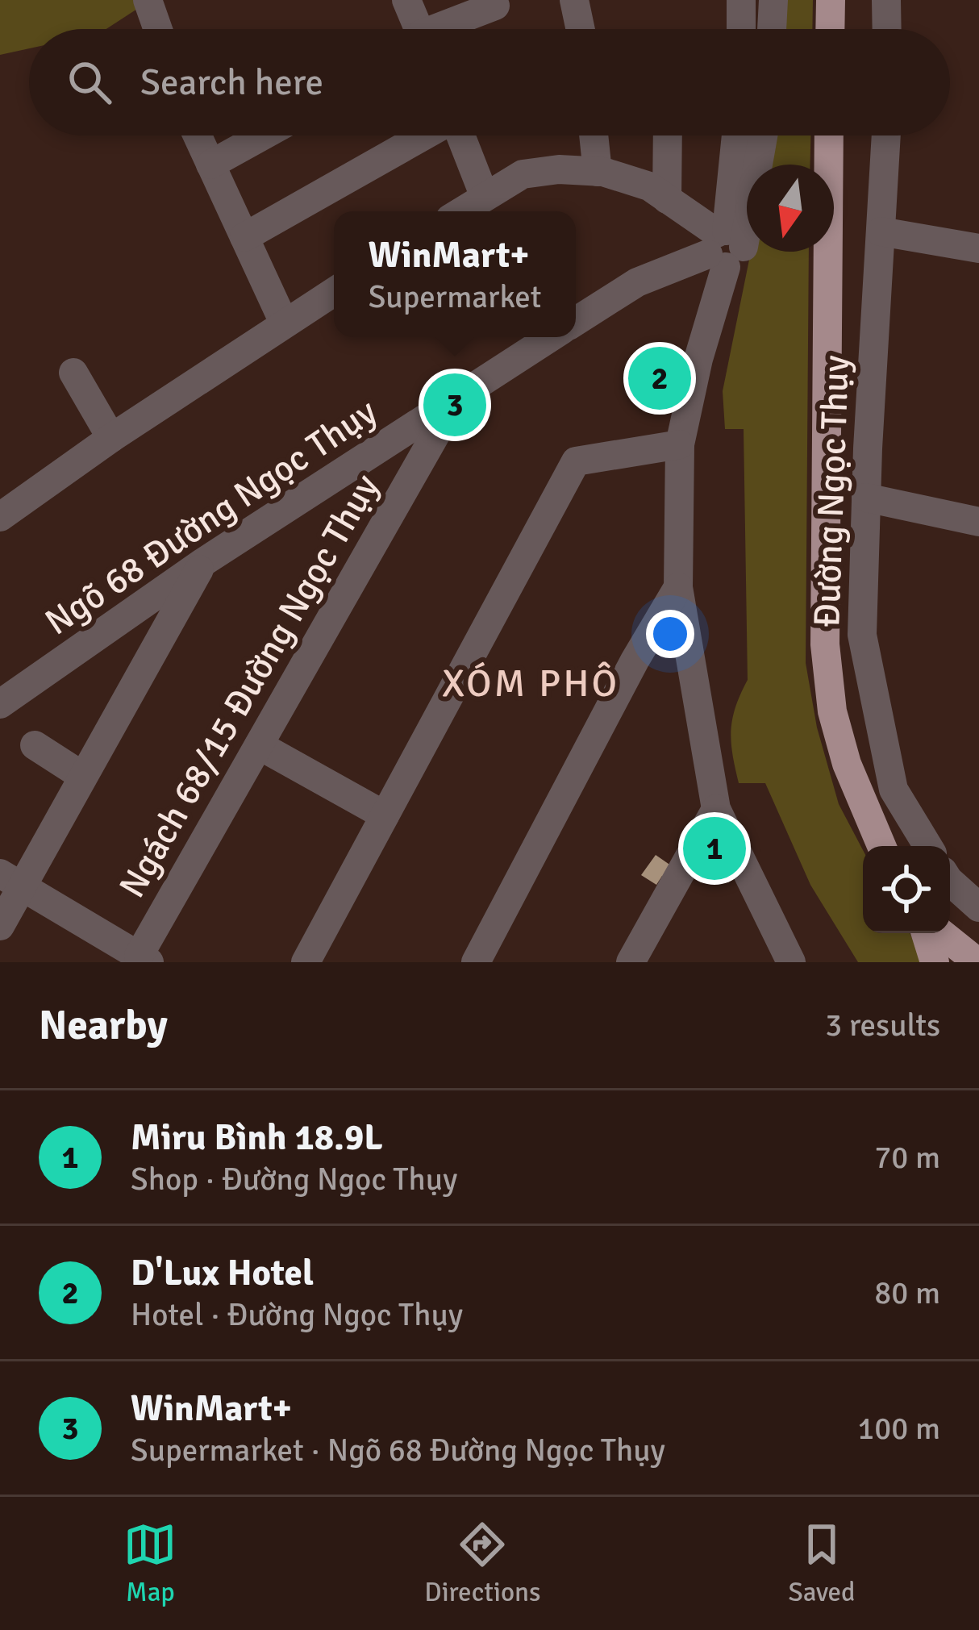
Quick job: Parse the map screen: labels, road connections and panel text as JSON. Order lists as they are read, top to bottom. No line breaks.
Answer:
{"streets":{"main road":["Đường Ngọc Thụy"],"street":["Ngõ 68 Đường Ngọc Thụy","Ngách 68/15 Đường Ngọc Thụy"]},"crossings":[["Ngõ 68 Đường Ngọc Thụy","Ngách 68/15 Đường Ngọc Thụy"]],"districts":["XÓM PHÔ"],"north":"bottom","page":{"search":"Search here","popup":["WinMart+","Supermarket"],"pins":["2","3","1"],"heading":["Nearby","3 results"],"list":[{"mark":"1","name":"Miru Bình 18.9L","note":"Shop · Đường Ngọc Thụy","value":"70 m"},{"mark":"2","name":"D'Lux Hotel","note":"Hotel · Đường Ngọc Thụy","value":"80 m"},{"mark":"3","name":"WinMart+","note":"Supermarket · Ngõ 68 Đường Ngọc Thụy","value":"100 m"}],"nav":["Map","Directions","Saved"]}}
